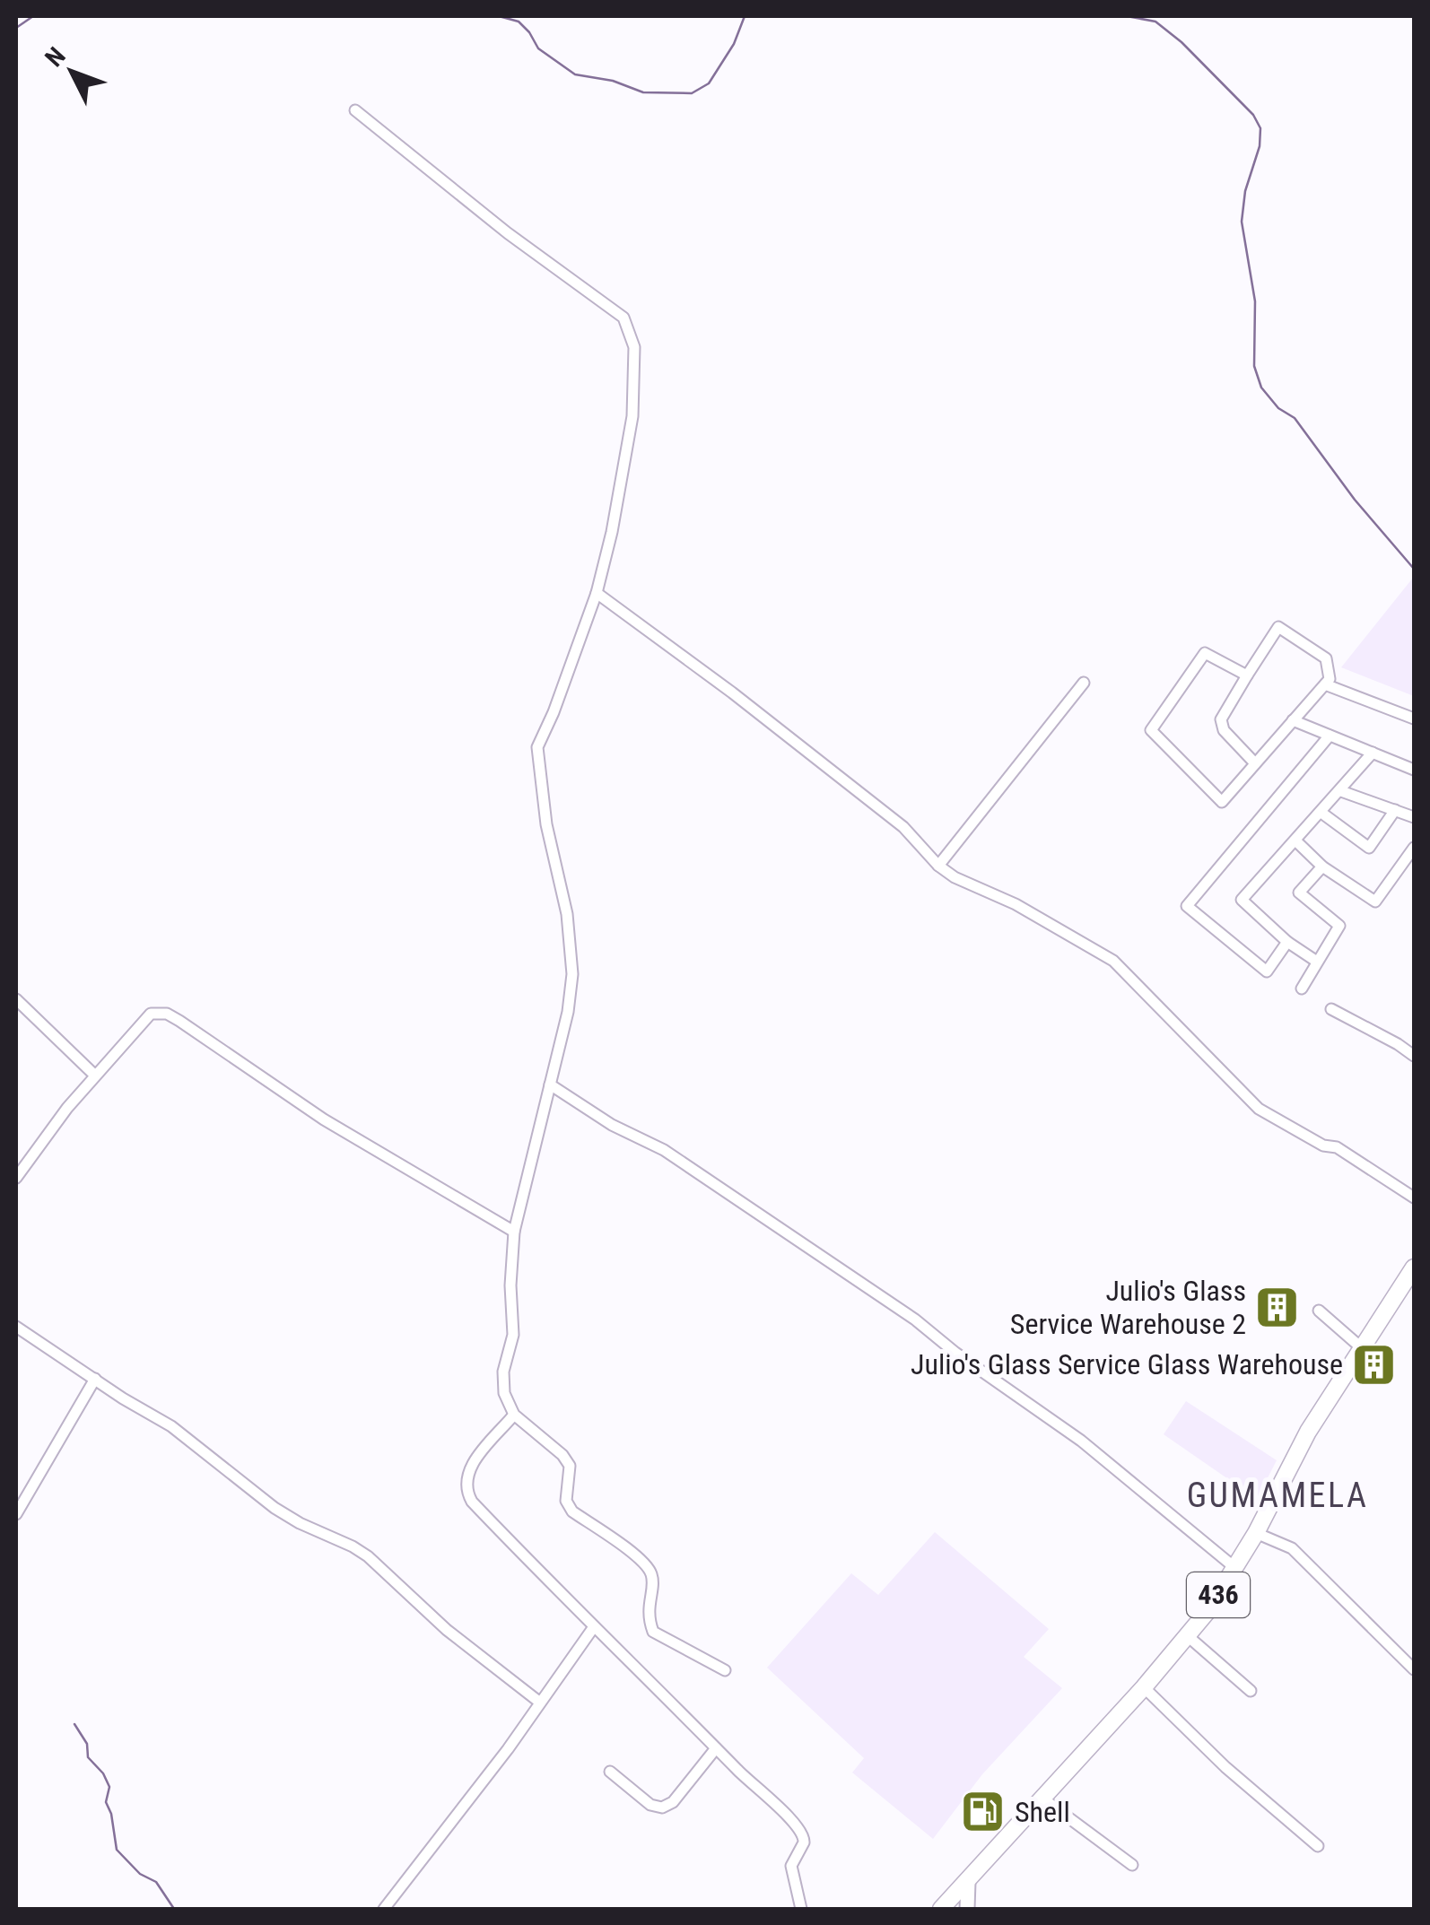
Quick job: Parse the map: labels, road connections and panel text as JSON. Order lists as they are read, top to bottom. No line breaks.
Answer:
{"streets":{"main road":["436"]},"districts":["GUMAMELA"],"places":{"building":["Julio's Glass Service Warehouse 2","Julio's Glass Service Glass Warehouse"],"fuel station":["Shell"]},"north":"top left"}
